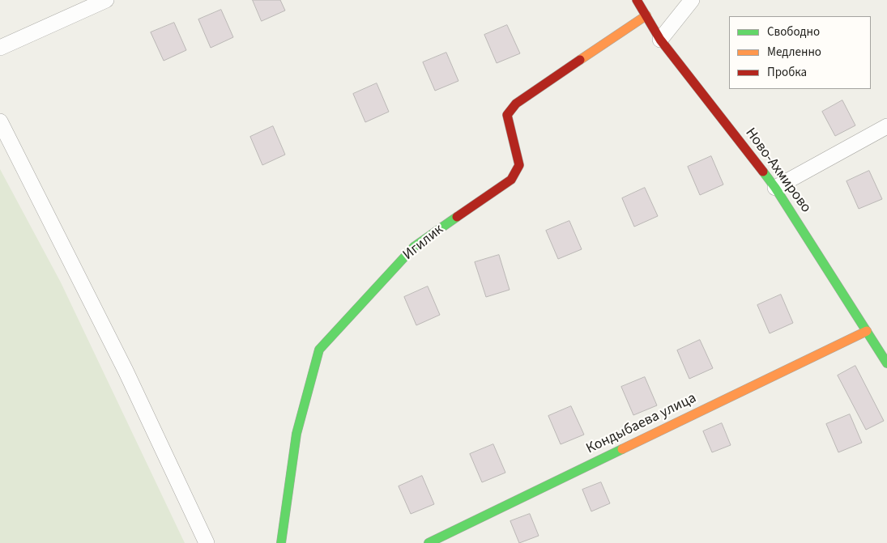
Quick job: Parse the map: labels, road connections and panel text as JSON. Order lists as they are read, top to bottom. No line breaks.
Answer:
{"streets":{"street":["Ново-Ахмирово","Игилик","Кондыбаева улица"]},"crossings":[["Ново-Ахмирово","Игилик"],["Ново-Ахмирово","Кондыбаева улица"]],"legend":["Свободно","Медленно","Пробка"]}
